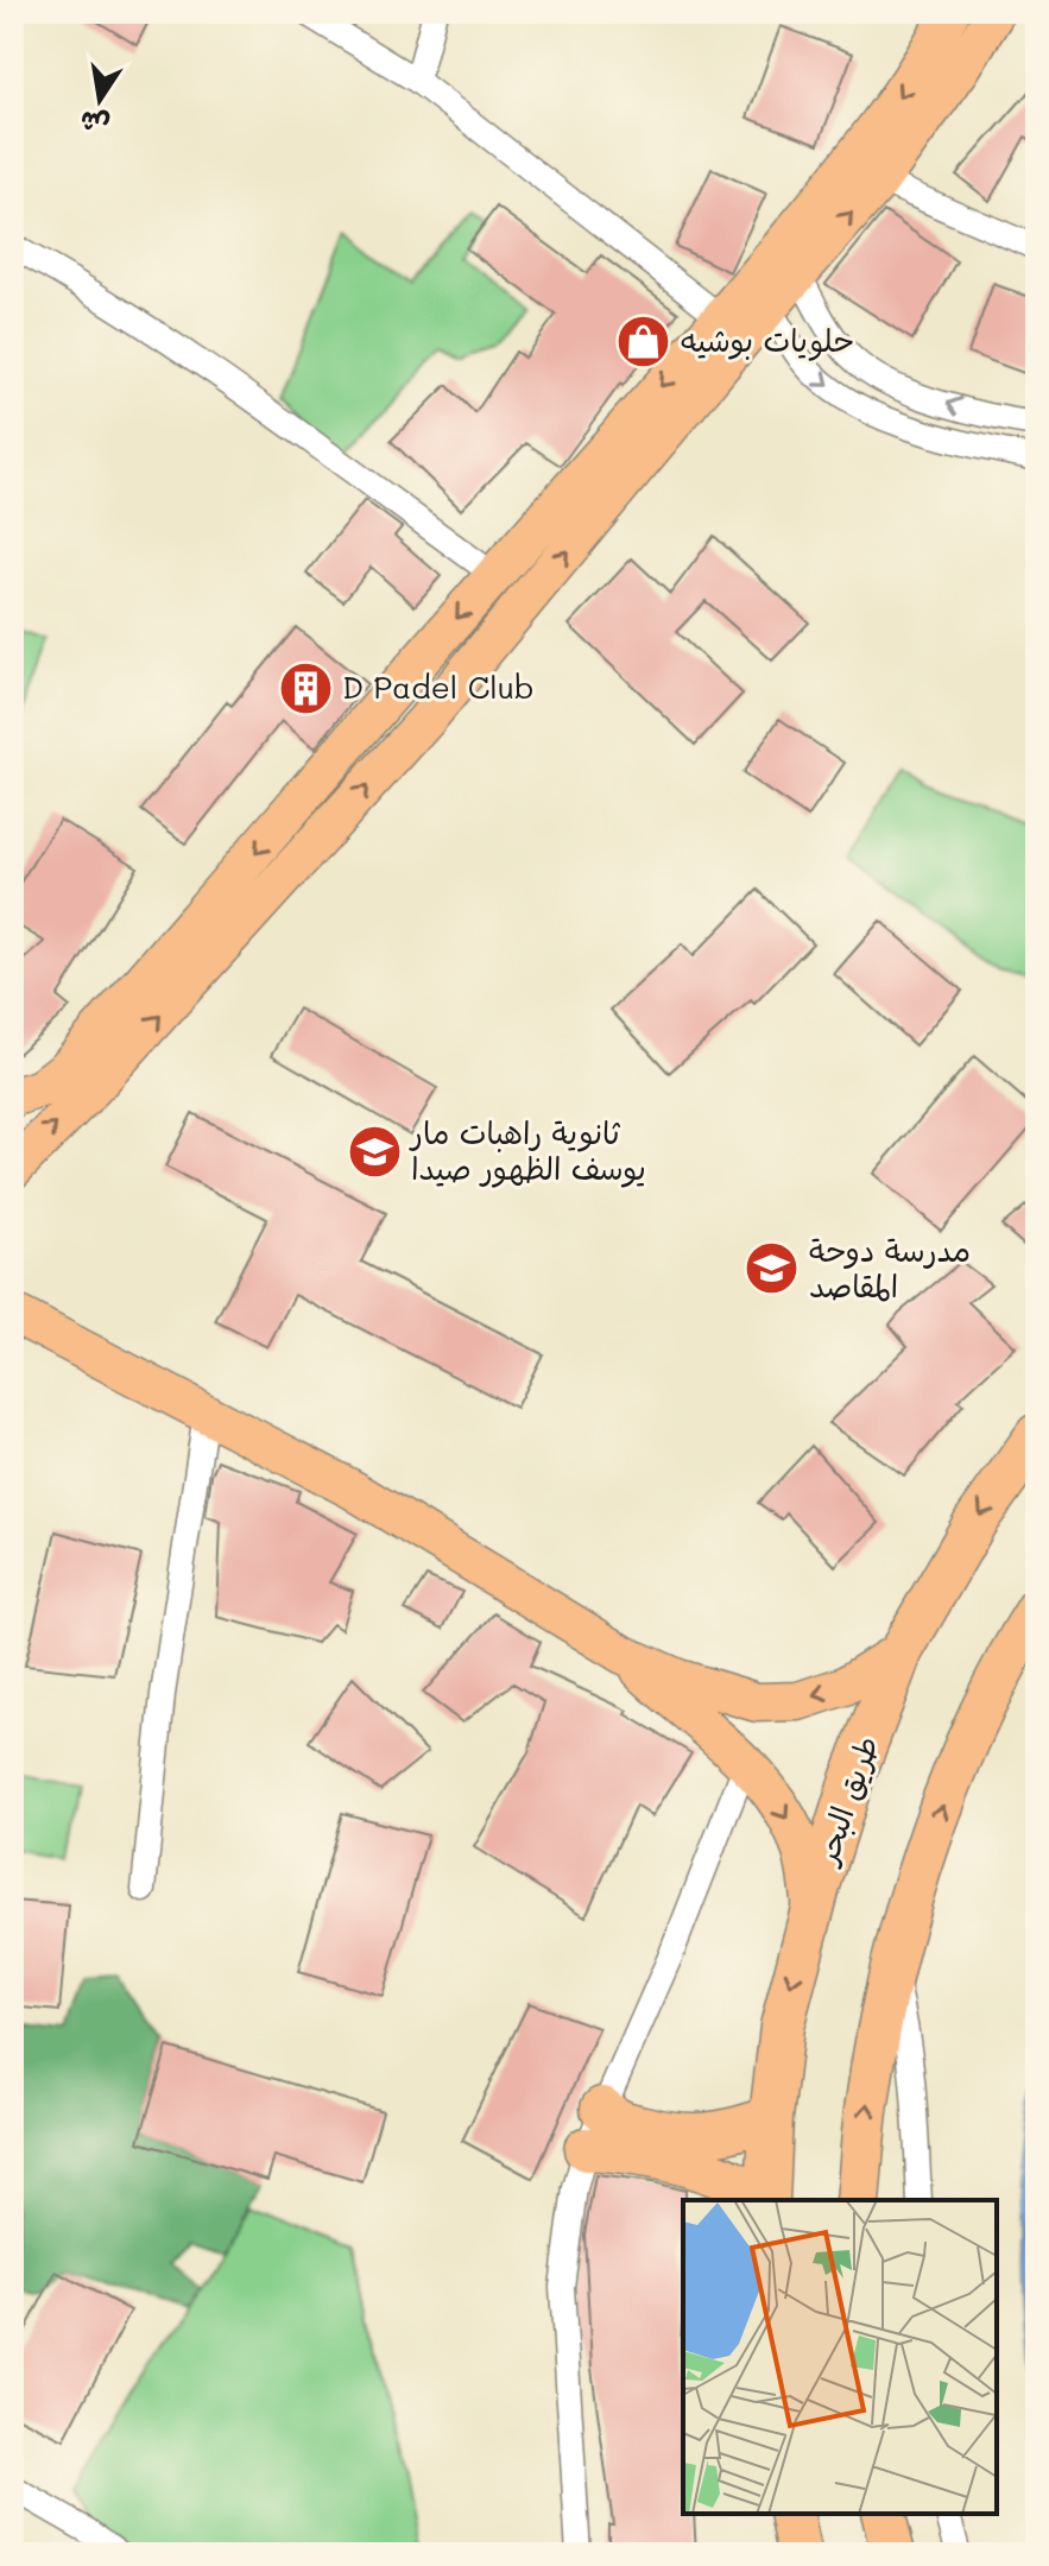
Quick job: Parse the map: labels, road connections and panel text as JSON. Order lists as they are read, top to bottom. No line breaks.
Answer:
{"streets":{"highway":["طريق البحر"]},"places":{"shop":["حلويات بوشيه"],"building":["D Padel Club"],"school or university":["ثانوية راهبات مار يوسف الظهور صيدا","مدرسة دوحة المقاصد"]},"north":"bottom"}
